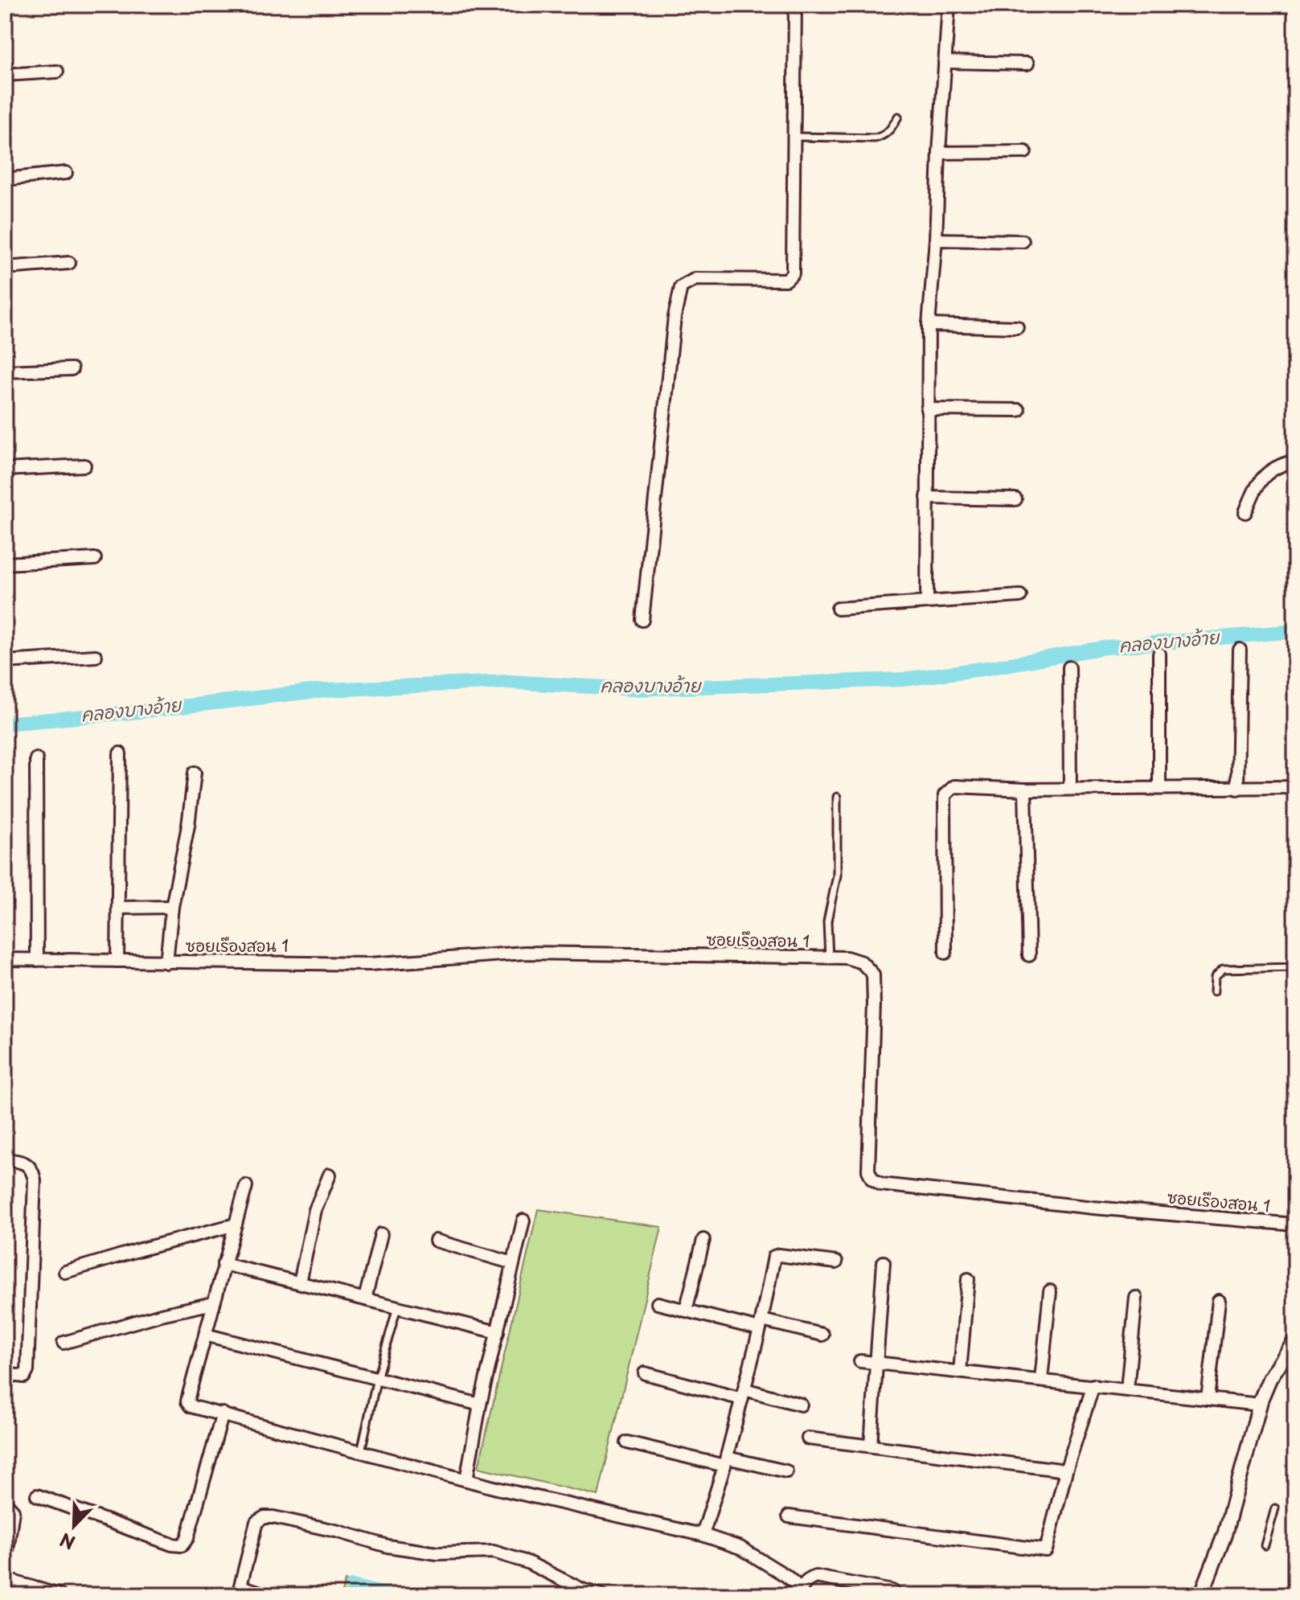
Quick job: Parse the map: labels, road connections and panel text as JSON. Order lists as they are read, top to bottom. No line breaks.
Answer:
{"streets":{"street":["ซอยเรืองสอน 1"]},"water":["คลองบางอ้าย"],"north":"bottom left"}
